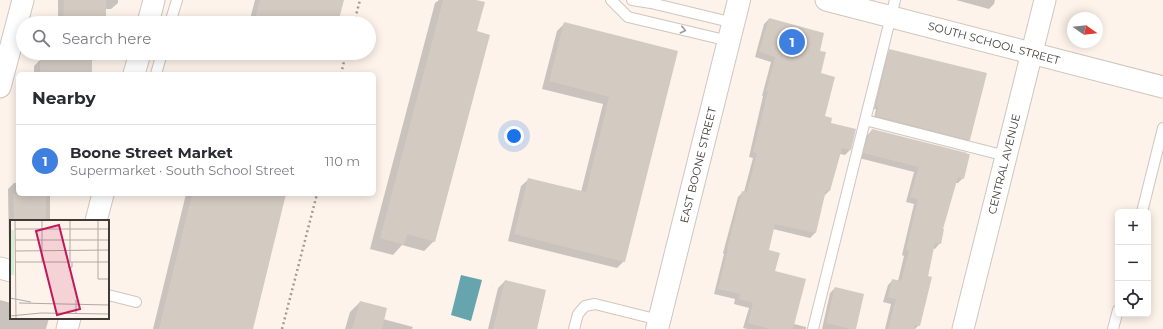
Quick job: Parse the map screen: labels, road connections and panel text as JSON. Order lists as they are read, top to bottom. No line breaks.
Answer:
{"streets":{"street":["SOUTH SCHOOL STREET","CENTRAL AVENUE","EAST BOONE STREET"]},"crossings":[["SOUTH SCHOOL STREET","CENTRAL AVENUE"]],"north":"right","page":{"search":"Search here","pins":"1","heading":"Nearby","list":[{"mark":"1","name":"Boone Street Market","note":"Supermarket · South School Street","value":"110 m"}],"map_buttons":["+","−"]}}
